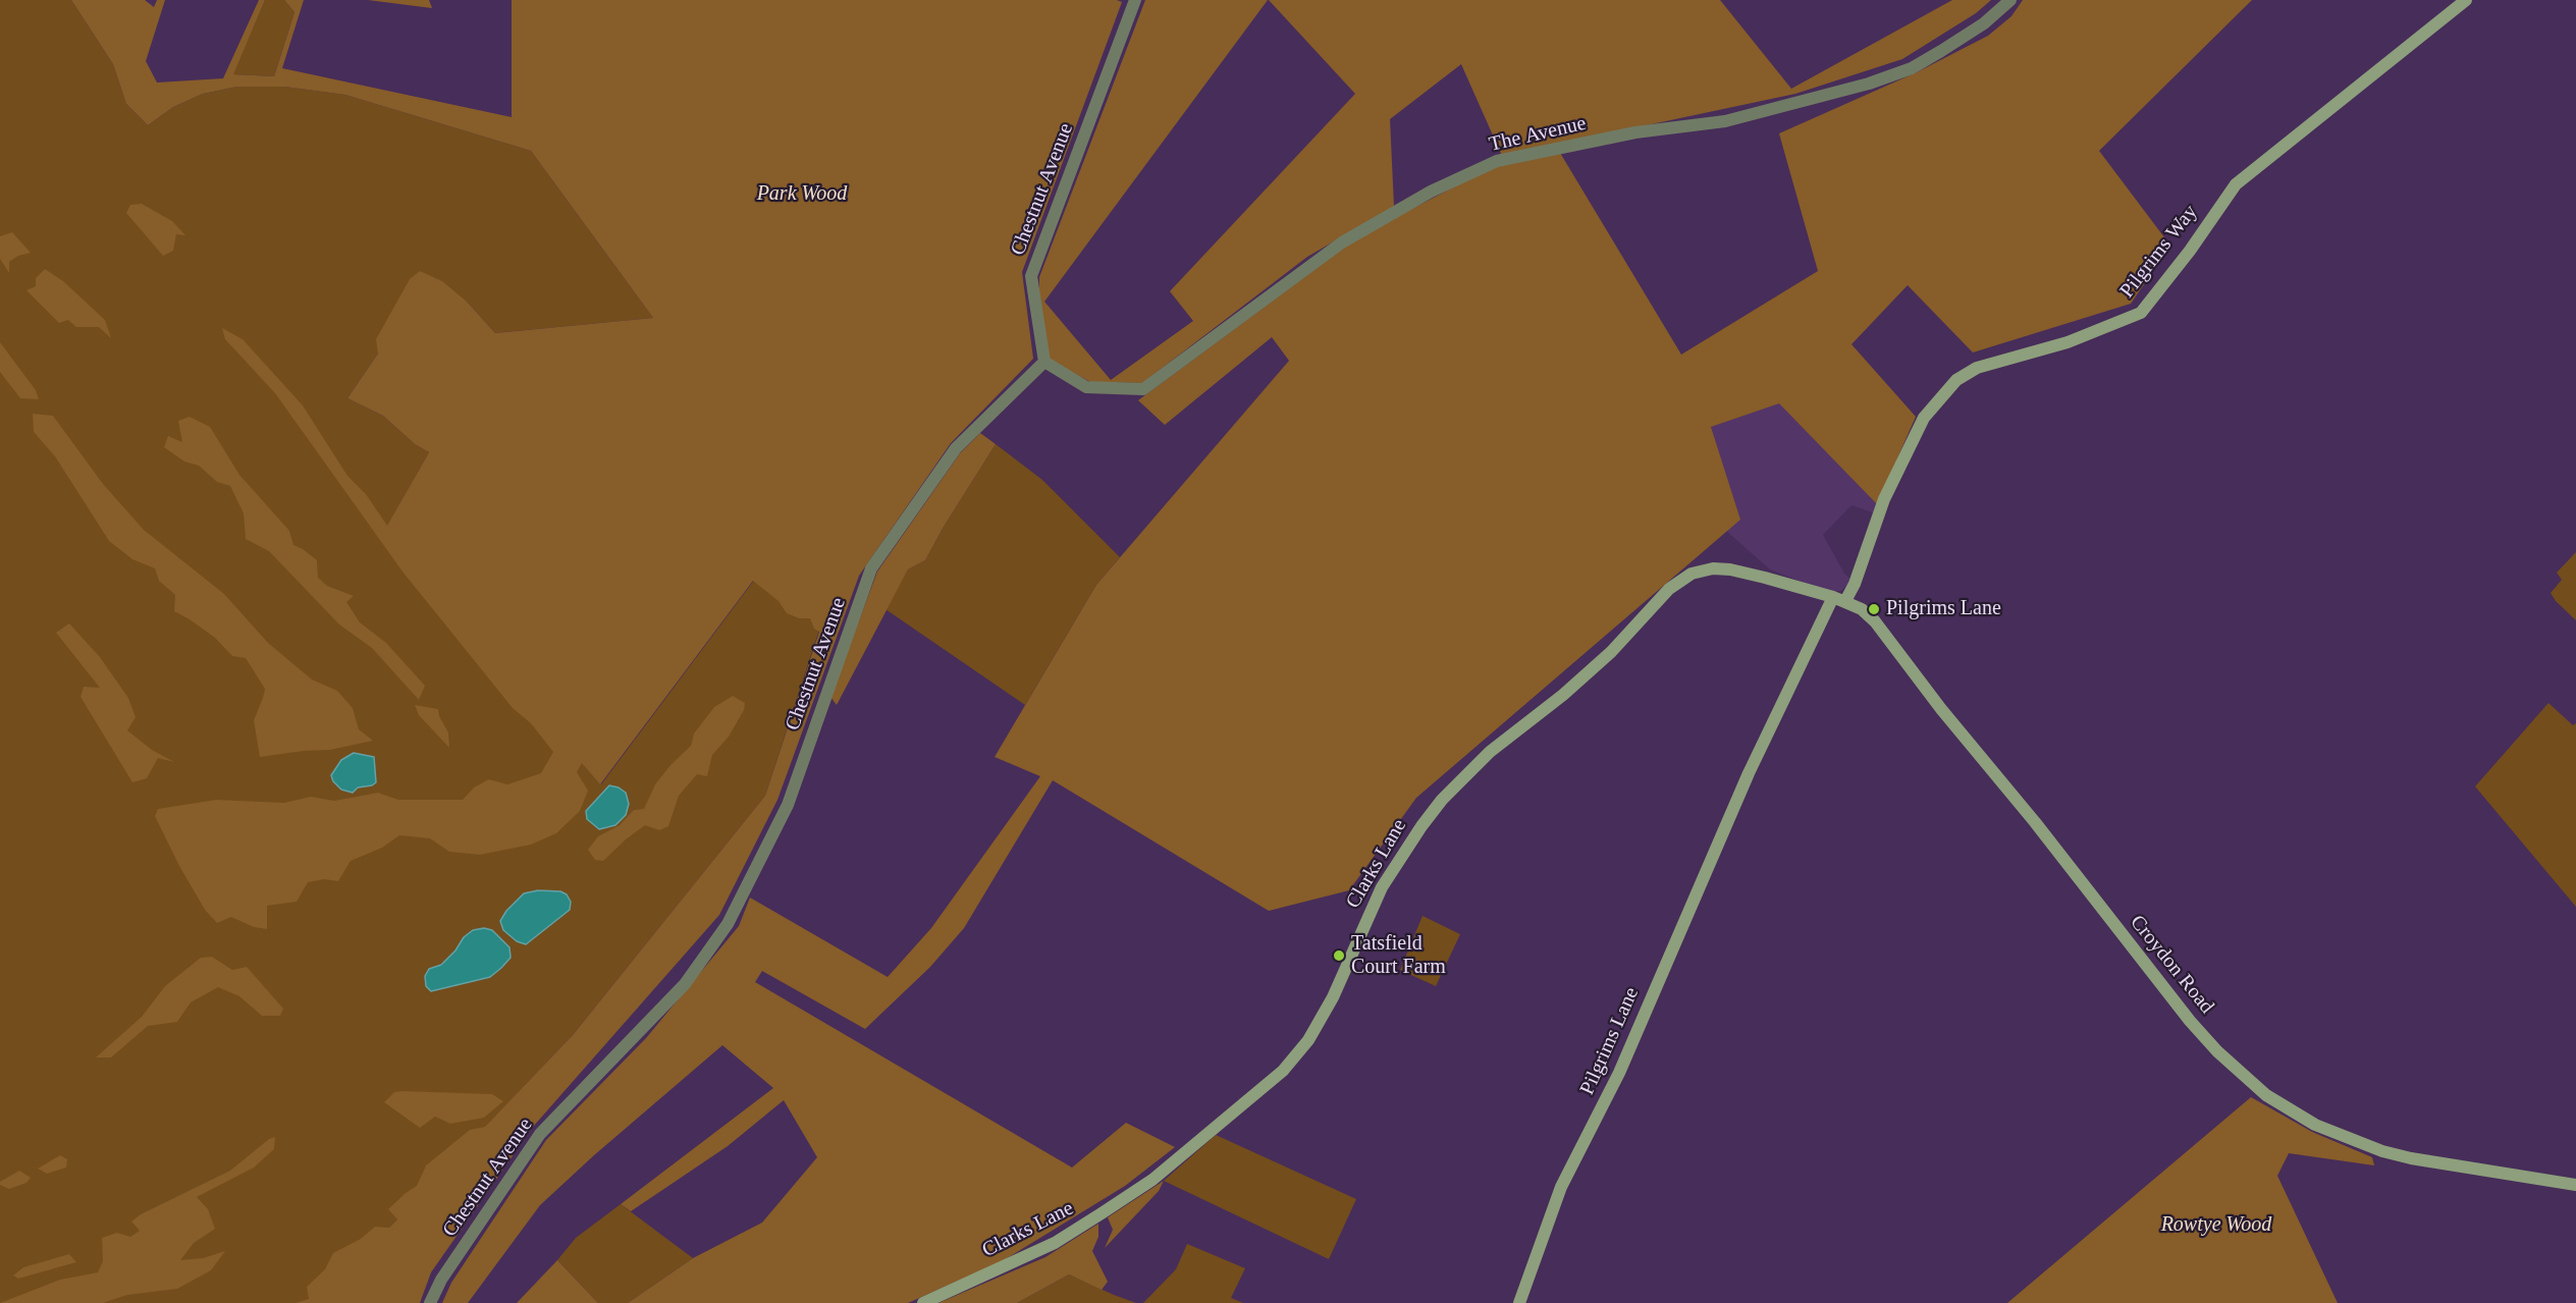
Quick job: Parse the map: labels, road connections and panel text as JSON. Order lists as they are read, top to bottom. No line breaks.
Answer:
{"streets":{"main road":["Pilgrims Way","Clarks Lane","Croydon Road","Pilgrims Lane"],"street":["The Avenue","Chestnut Avenue"]},"crossings":[["The Avenue","Chestnut Avenue"],["Pilgrims Way","Clarks Lane"],["Pilgrims Way","Croydon Road"],["Pilgrims Way","Pilgrims Lane"],["Clarks Lane","Croydon Road"],["Clarks Lane","Pilgrims Lane"],["Croydon Road","Pilgrims Lane"]],"parks":["Park Wood","Rowtye Wood"],"places":["Pilgrims Lane","Tatsfield Court Farm"]}
